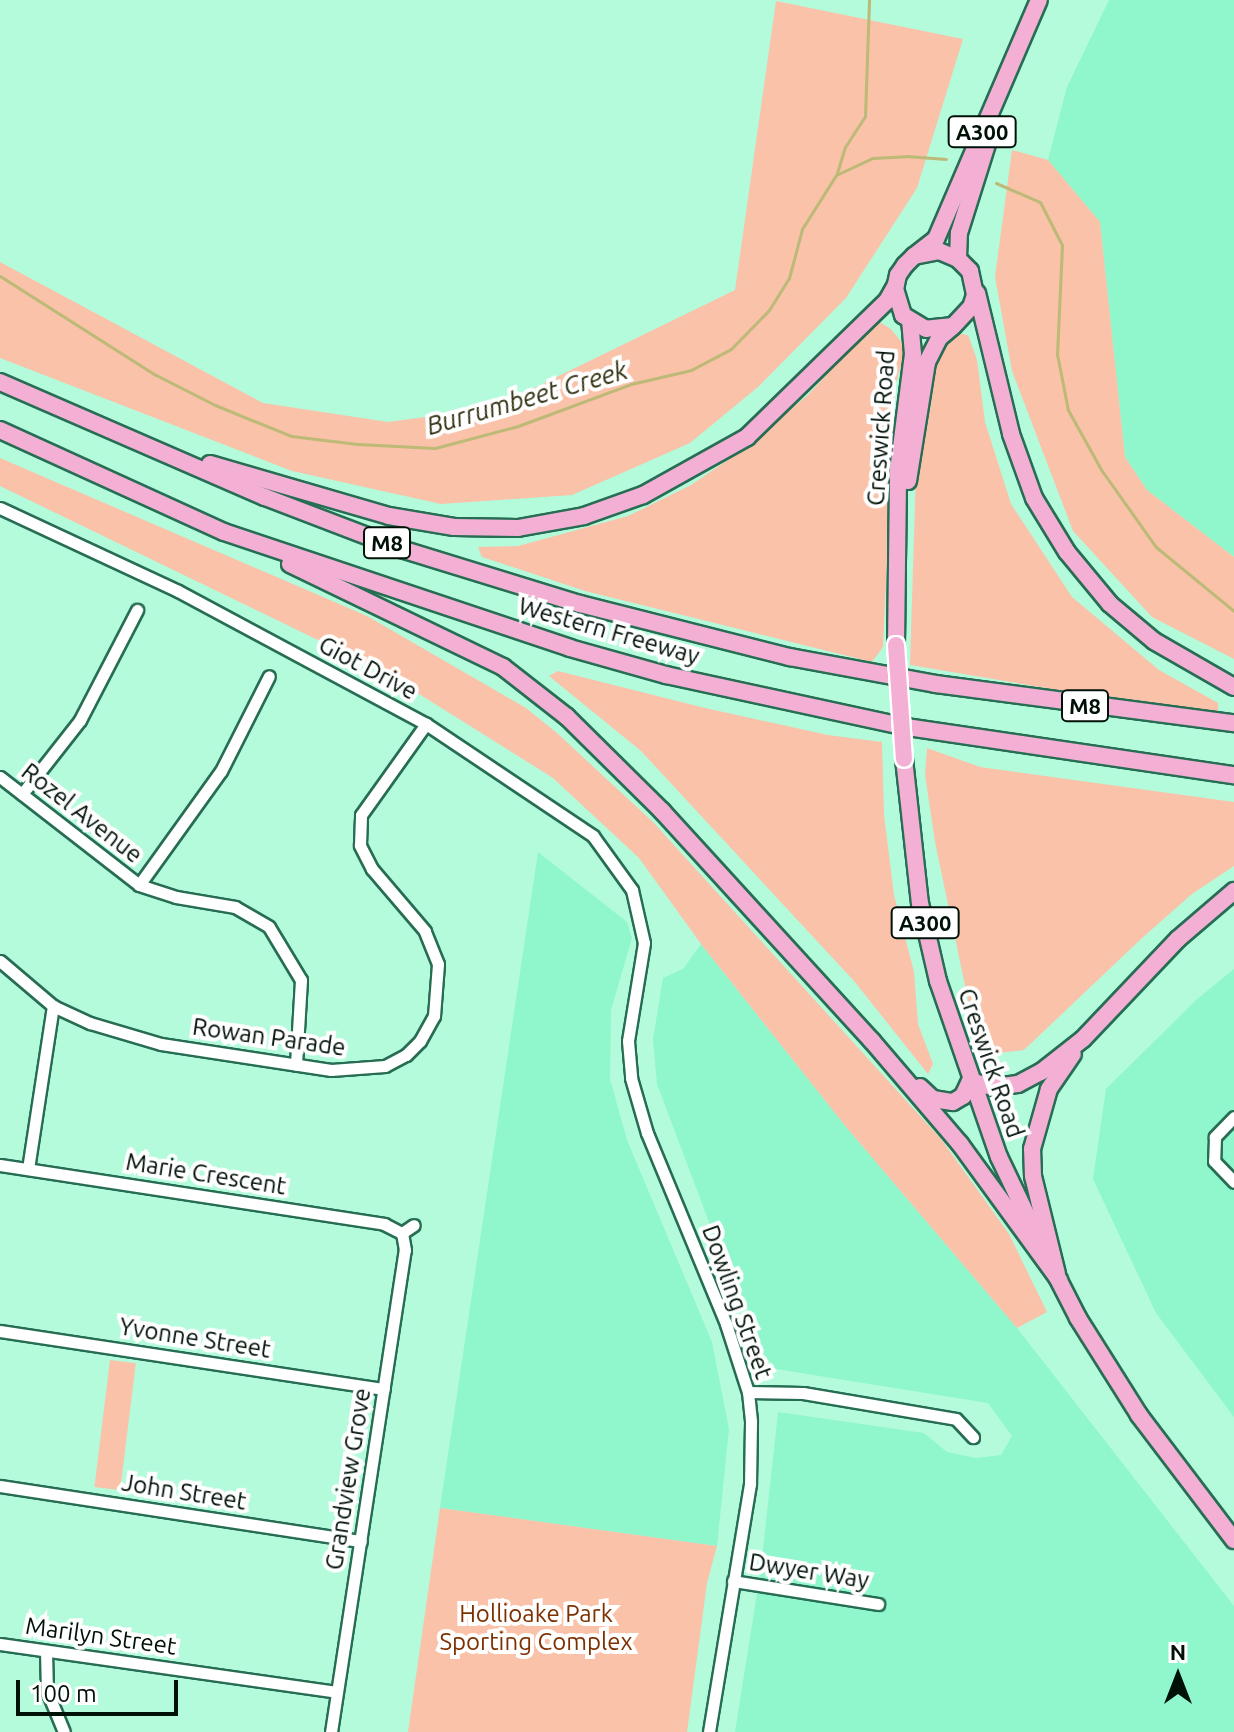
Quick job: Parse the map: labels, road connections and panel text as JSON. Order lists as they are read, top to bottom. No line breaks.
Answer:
{"streets":{"highway":["A300","Creswick Road","M8","Western Freeway"],"street":["Giot Drive","Rozel Avenue","Rowan Parade","Marie Crescent","Dowling Street","Yvonne Street","Grandview Grove","John Street","Dwyer Way","Marilyn Street"]},"crossings":[["A300","Creswick Road"],["Giot Drive","Rowan Parade"],["Giot Drive","Dowling Street"],["Rozel Avenue","Rowan Parade"],["Marie Crescent","Grandview Grove"],["Dowling Street","Dwyer Way"],["Yvonne Street","Grandview Grove"],["Grandview Grove","John Street"],["Grandview Grove","Marilyn Street"]],"water":["Burrumbeet Creek"],"parks":["Hollioake Park Sporting Complex"],"scale_bar":"100 m","north":"top"}
